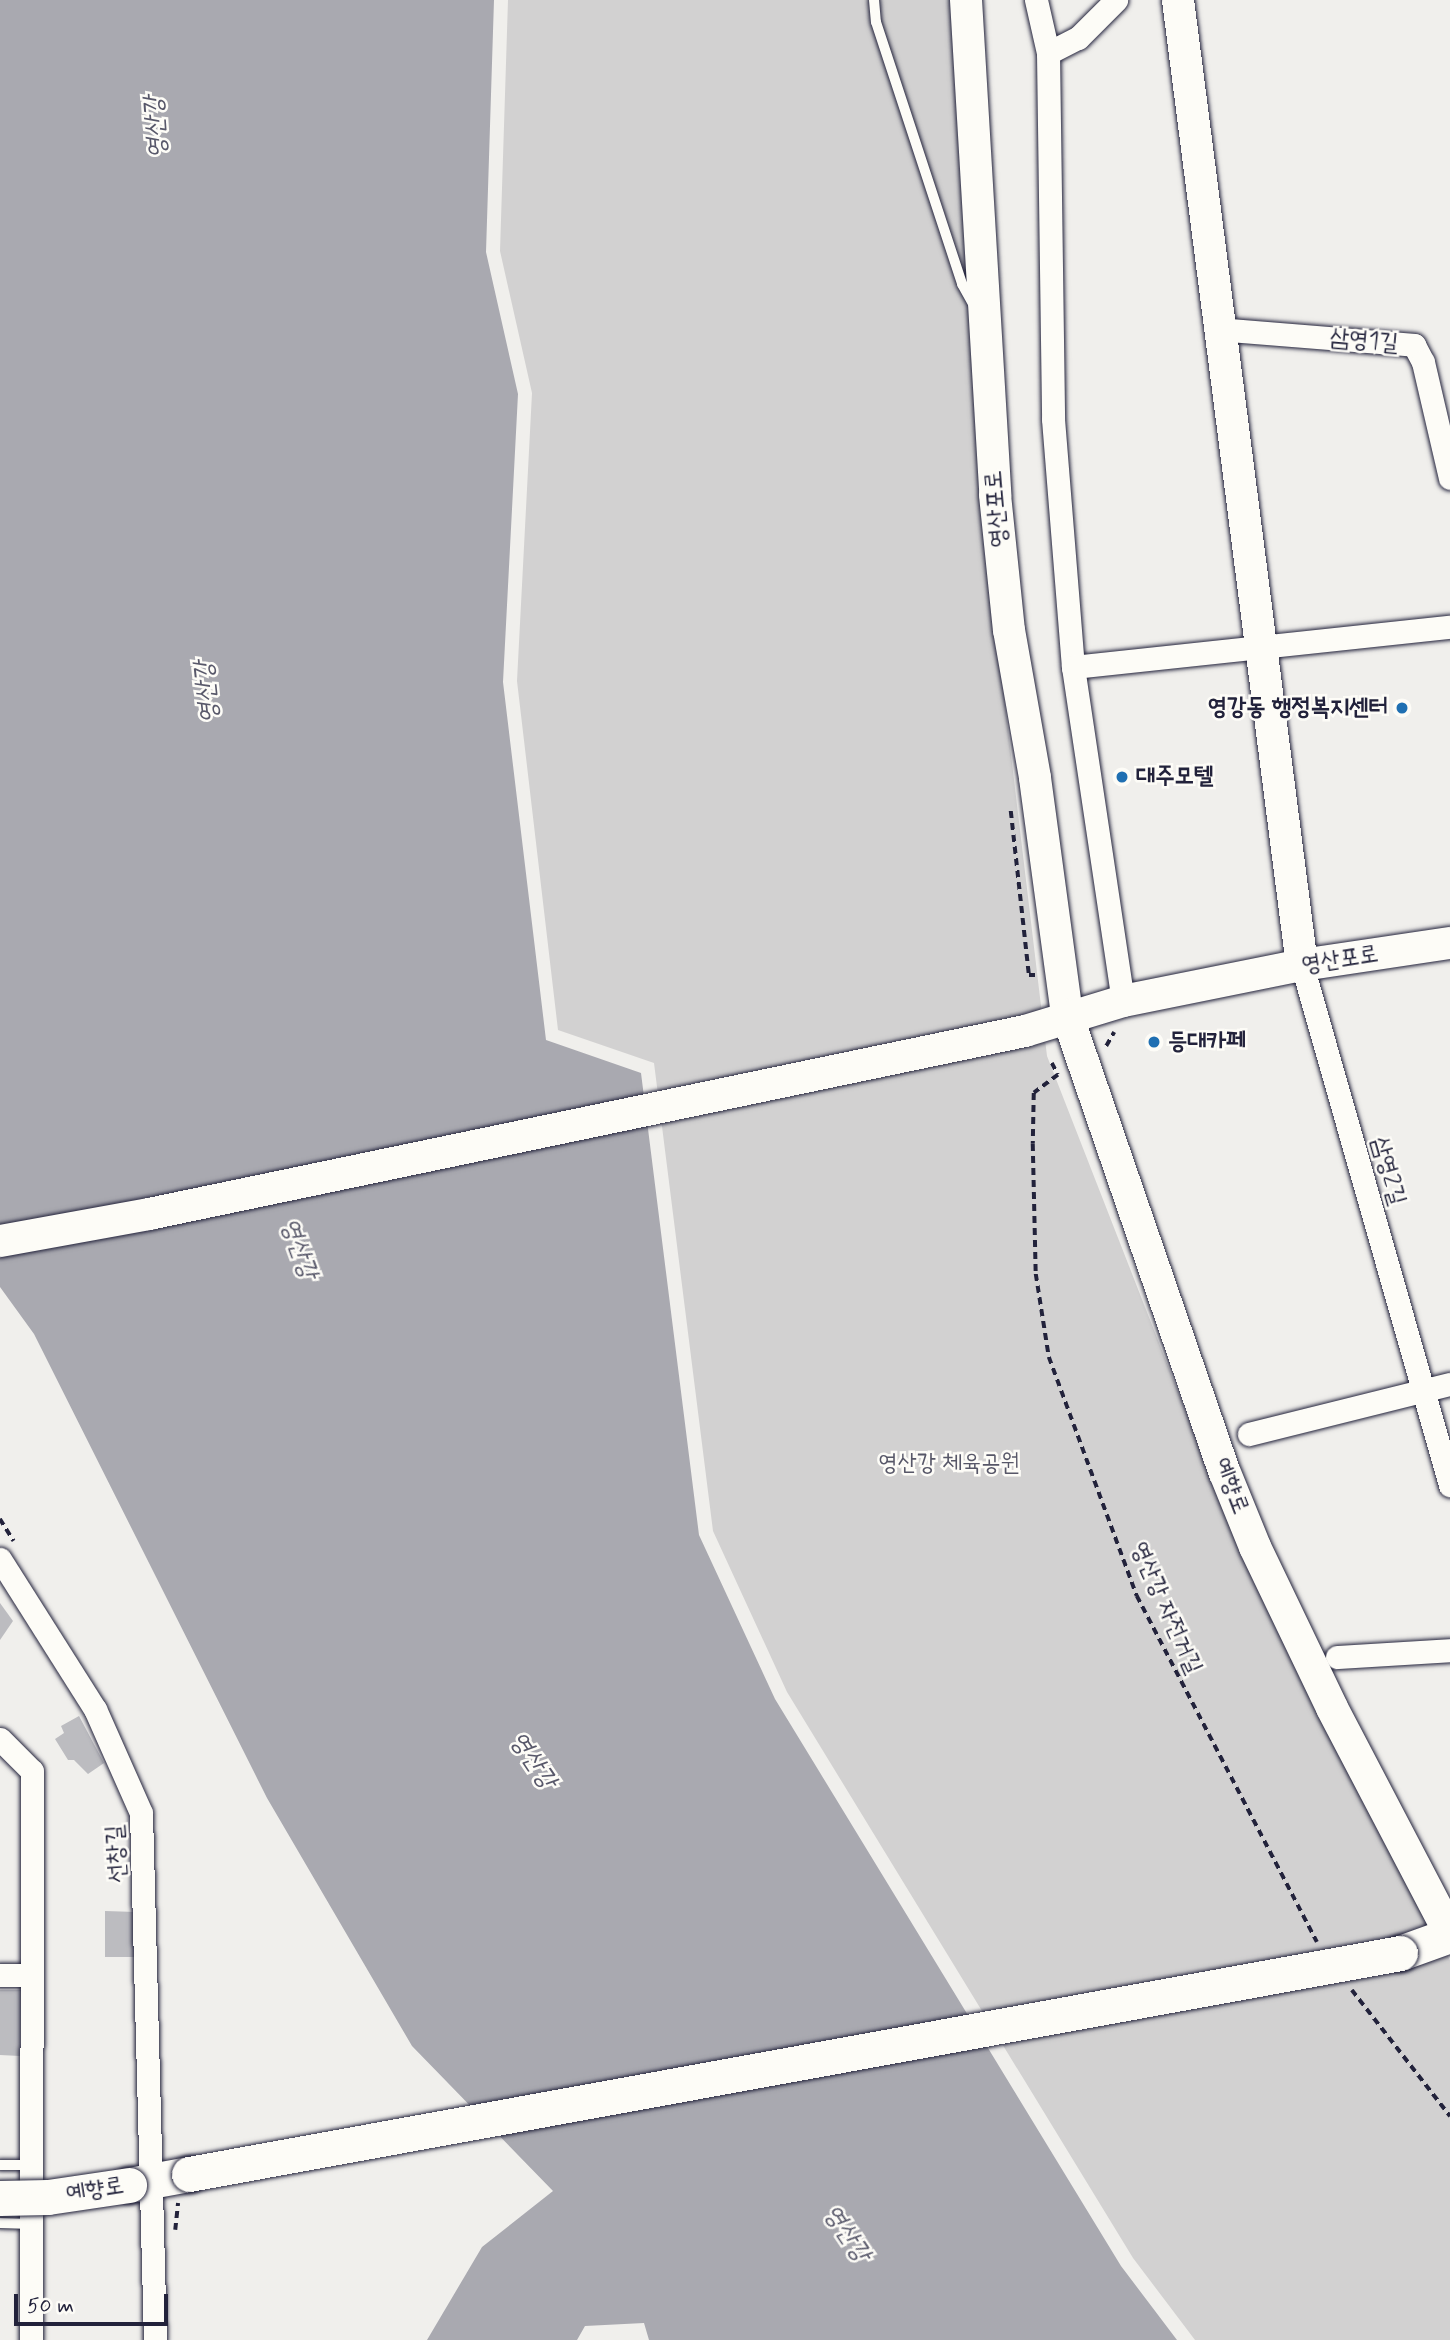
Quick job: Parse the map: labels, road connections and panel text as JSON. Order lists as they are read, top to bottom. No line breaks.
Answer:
{"streets":{"main road":["예향로"],"street":["삼영1길","영산포로","삼영2길","선창길"],"path":["영산강 자전거길"]},"crossings":[["영산포로","삼영2길"],["영산포로","예향로"],["예향로","선창길"]],"water":["영산강"],"parks":["영산강 체육공원"],"places":["영강동 행정복지센터","대주모텔","등대카페"],"scale_bar":"50 m"}
